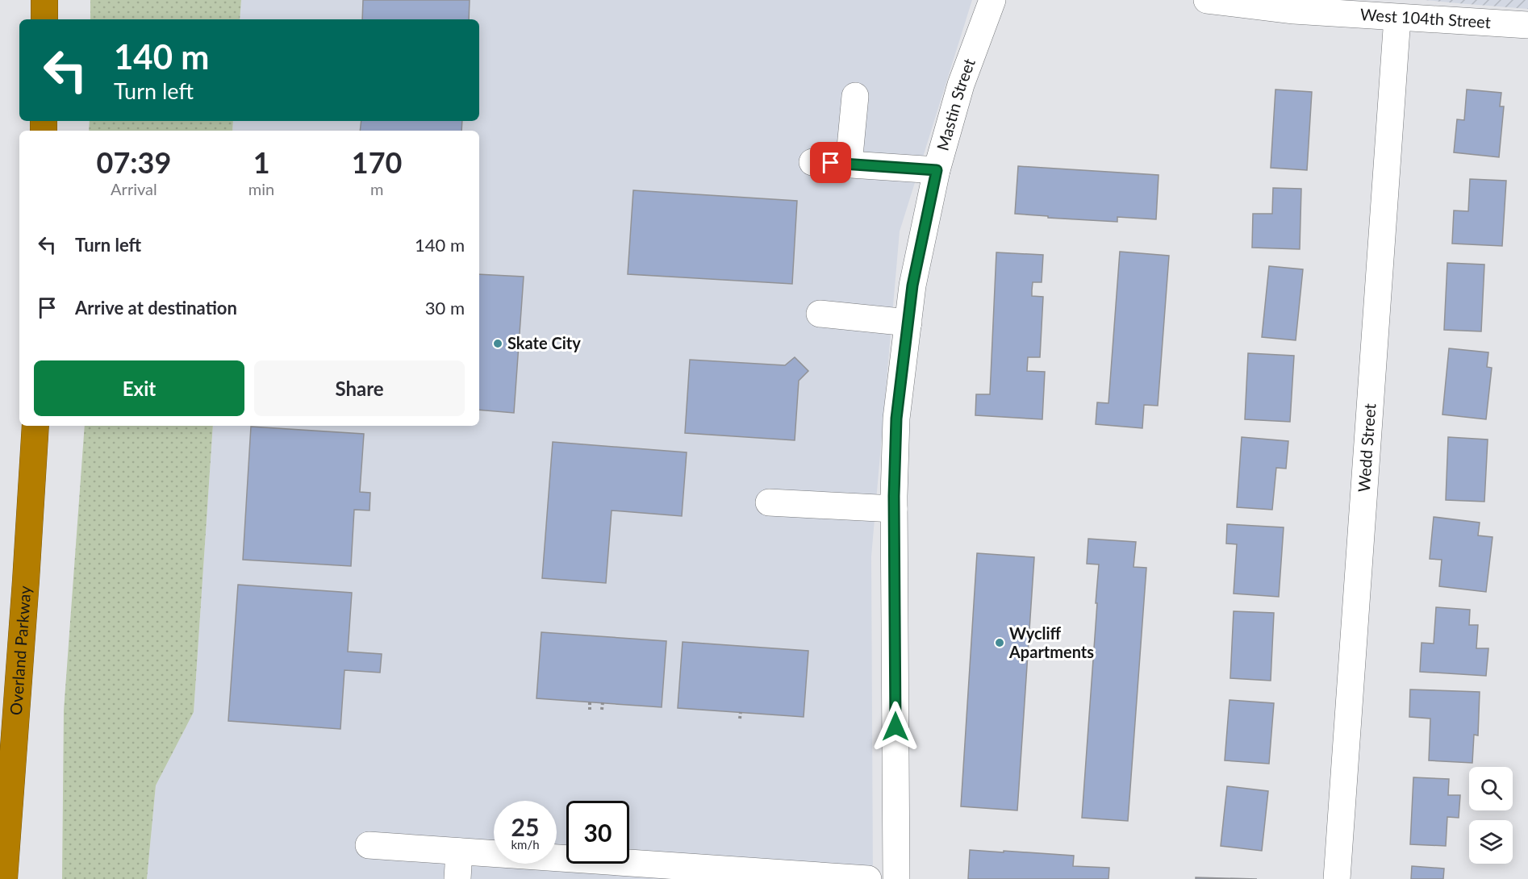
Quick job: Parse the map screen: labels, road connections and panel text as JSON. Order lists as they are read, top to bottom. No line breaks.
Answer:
{"streets":{"highway":["Overland Parkway"],"street":["West 104th Street","Mastin Street","Wedd Street"]},"crossings":[["West 104th Street","Wedd Street"]],"places":["Skate City","Wycliff Apartments"],"page":{"turn":["140 m","Turn left"],"eta":["07:39","Arrival","1","min","170","m"],"list":[{"name":"Turn left","value":"140 m"},{"name":"Arrive at destination","value":"30 m"}],"buttons":["Exit","Share"],"speed":"25 km/h","limit":"30"}}
